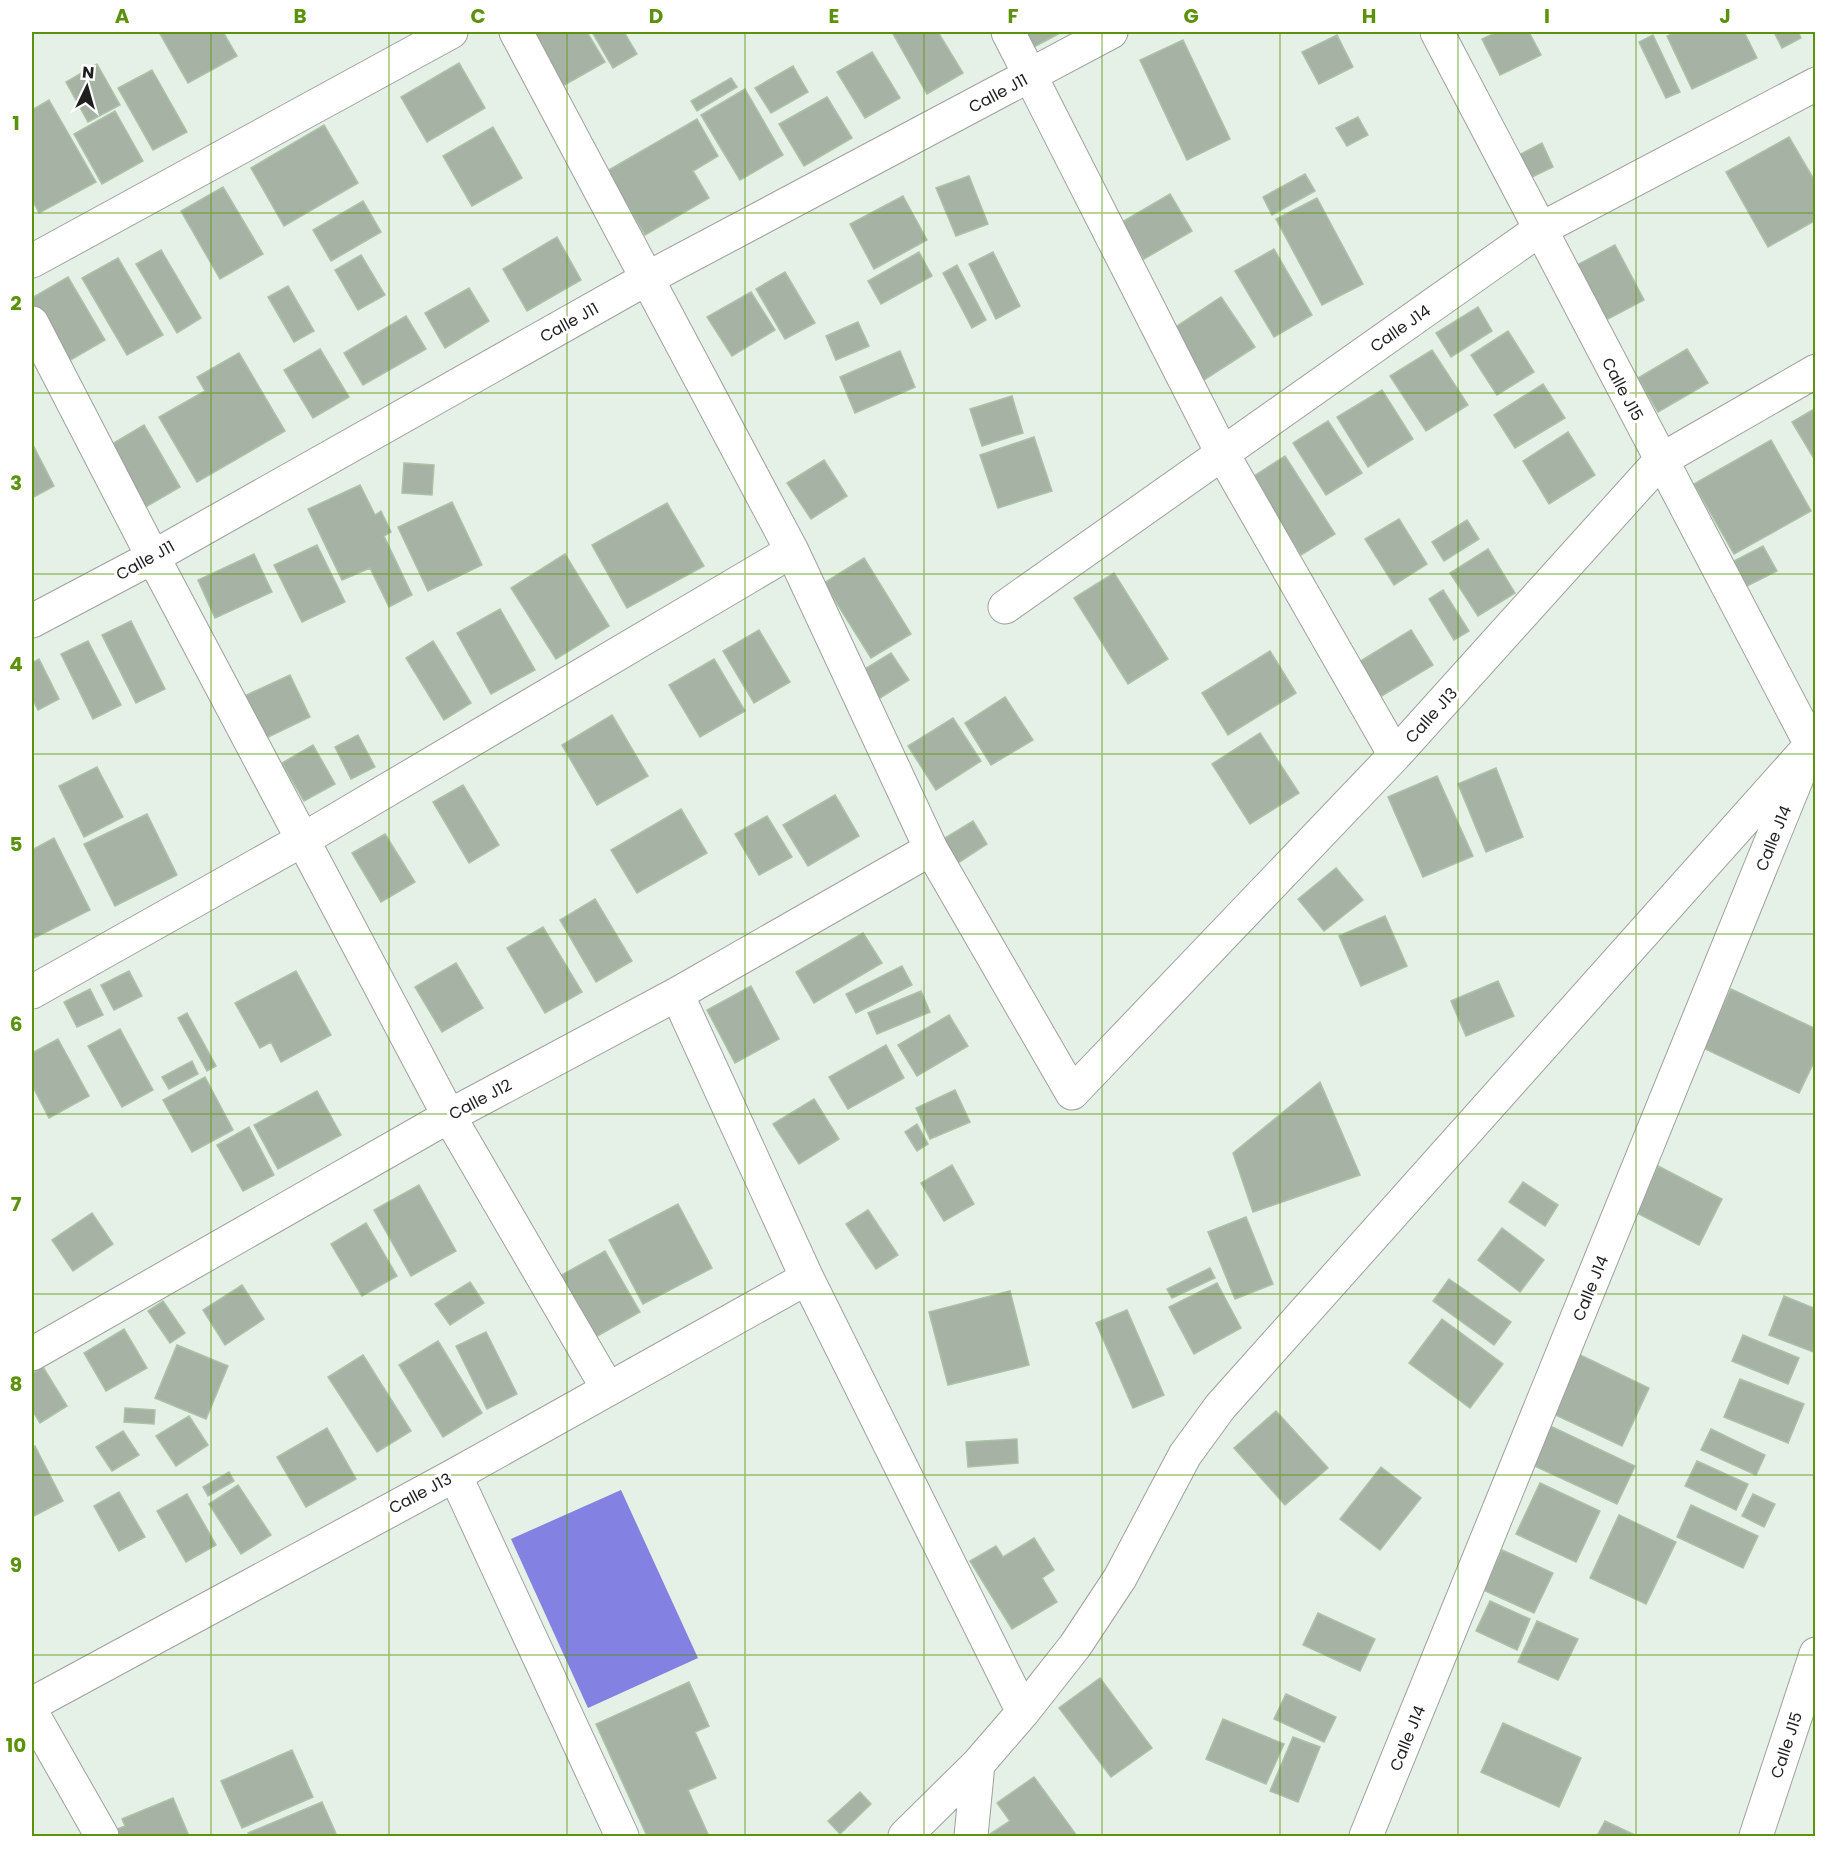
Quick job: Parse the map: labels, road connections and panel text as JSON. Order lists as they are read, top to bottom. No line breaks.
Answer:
{"streets":{"street":["Calle J11","Calle J14","Calle J15","Calle J13","Calle J12"]},"crossings":[["Calle J14","Calle J15"],["Calle J15","Calle J13"],["Calle J13","Calle J12"]],"north":"top","grid":{"columns":["A","B","C","D","E","F","G","H","I","J"],"rows":["1","2","3","4","5","6","7","8","9","10"]}}
